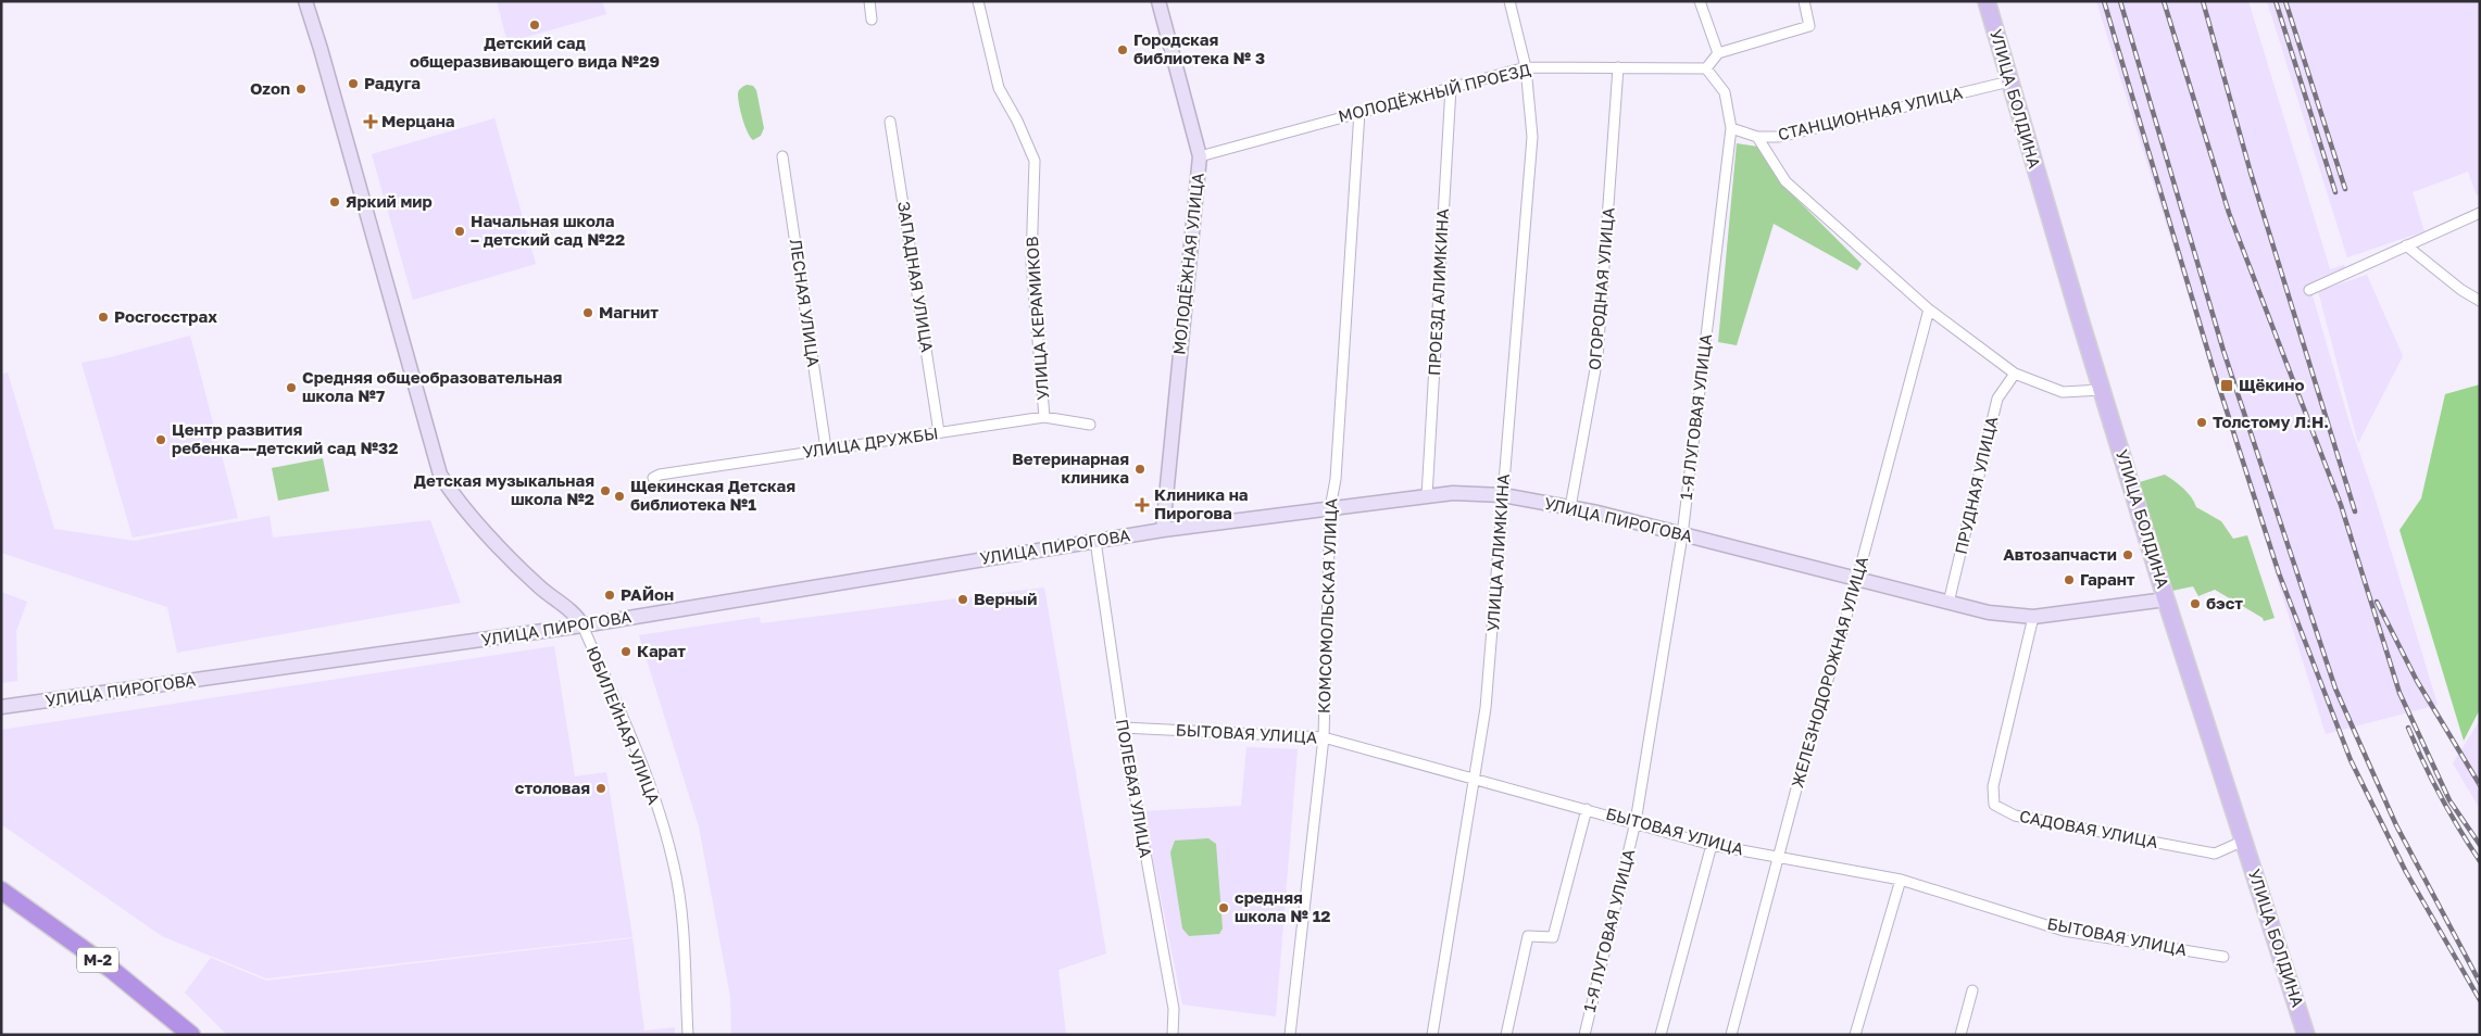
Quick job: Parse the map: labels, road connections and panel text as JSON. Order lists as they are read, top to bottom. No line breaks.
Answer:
{"streets":{"highway":["М-2"],"main road":["УЛИЦА БОЛДИНА"],"street":["МОЛОДЁЖНЫЙ ПРОЕЗД","СТАНЦИОННАЯ УЛИЦА","МОЛОДЁЖНАЯ УЛИЦА","ЗАПАДНАЯ УЛИЦА","ОГОРОДНАЯ УЛИЦА","ПРОЕЗД АЛИМКИНА","ЛЕСНАЯ УЛИЦА","УЛИЦА КЕРАМИКОВ","1-Я ЛУГОВАЯ УЛИЦА","УЛИЦА ДРУЖБЫ","ПРУДНАЯ УЛИЦА","УЛИЦА ПИРОГОВА","УЛИЦА АЛИМКИНА","КОМСОМОЛЬСКАЯ УЛИЦА","ЖЕЛЕЗНОДОРОЖНАЯ УЛИЦА","ЮБИЛЕЙНАЯ УЛИЦА","БЫТОВАЯ УЛИЦА","ПОЛЕВАЯ УЛИЦА","САДОВАЯ УЛИЦА"]},"crossings":[["МОЛОДЁЖНЫЙ ПРОЕЗД","МОЛОДЁЖНАЯ УЛИЦА"],["МОЛОДЁЖНЫЙ ПРОЕЗД","ОГОРОДНАЯ УЛИЦА"],["МОЛОДЁЖНЫЙ ПРОЕЗД","ПРОЕЗД АЛИМКИНА"],["МОЛОДЁЖНЫЙ ПРОЕЗД","1-Я ЛУГОВАЯ УЛИЦА"],["МОЛОДЁЖНЫЙ ПРОЕЗД","УЛИЦА АЛИМКИНА"],["МОЛОДЁЖНЫЙ ПРОЕЗД","КОМСОМОЛЬСКАЯ УЛИЦА"],["УЛИЦА БОЛДИНА","СТАНЦИОННАЯ УЛИЦА"],["УЛИЦА БОЛДИНА","УЛИЦА ПИРОГОВА"],["УЛИЦА БОЛДИНА","САДОВАЯ УЛИЦА"],["СТАНЦИОННАЯ УЛИЦА","1-Я ЛУГОВАЯ УЛИЦА"],["МОЛОДЁЖНАЯ УЛИЦА","УЛИЦА ПИРОГОВА"],["ЗАПАДНАЯ УЛИЦА","УЛИЦА ДРУЖБЫ"],["ОГОРОДНАЯ УЛИЦА","УЛИЦА ПИРОГОВА"],["ПРОЕЗД АЛИМКИНА","УЛИЦА ПИРОГОВА"],["ЛЕСНАЯ УЛИЦА","УЛИЦА ДРУЖБЫ"],["УЛИЦА КЕРАМИКОВ","УЛИЦА ДРУЖБЫ"],["1-Я ЛУГОВАЯ УЛИЦА","УЛИЦА ПИРОГОВА"],["1-Я ЛУГОВАЯ УЛИЦА","БЫТОВАЯ УЛИЦА"],["ПРУДНАЯ УЛИЦА","УЛИЦА ПИРОГОВА"],["УЛИЦА ПИРОГОВА","УЛИЦА АЛИМКИНА"],["УЛИЦА ПИРОГОВА","КОМСОМОЛЬСКАЯ УЛИЦА"],["УЛИЦА ПИРОГОВА","ЖЕЛЕЗНОДОРОЖНАЯ УЛИЦА"],["УЛИЦА ПИРОГОВА","ЮБИЛЕЙНАЯ УЛИЦА"],["УЛИЦА ПИРОГОВА","ПОЛЕВАЯ УЛИЦА"],["УЛИЦА ПИРОГОВА","САДОВАЯ УЛИЦА"],["УЛИЦА АЛИМКИНА","БЫТОВАЯ УЛИЦА"],["КОМСОМОЛЬСКАЯ УЛИЦА","БЫТОВАЯ УЛИЦА"],["ЖЕЛЕЗНОДОРОЖНАЯ УЛИЦА","БЫТОВАЯ УЛИЦА"],["БЫТОВАЯ УЛИЦА","ПОЛЕВАЯ УЛИЦА"]],"places":{"other":["Детский сад общеразвивающего вида №29","Городская библиотека № 3","Радуга","Ozon","Яркий мир","Начальная школа – детский сад №22","Магнит","Росгосстрах","Средняя общеобразовательная школа №7","Толстому Л.Н.","Центр развития ребенка––детский сад №32","Ветеринарная клиника","Детская музыкальная школа №2","Щекинская Детская библиотека №1","Автозапчасти","Гарант","РАЙон","Верный","бэст","Карат","столовая","средняя школа № 12"],"health":["Мерцана","Клиника на Пирогова"],"transit":["Щёкино"]}}
